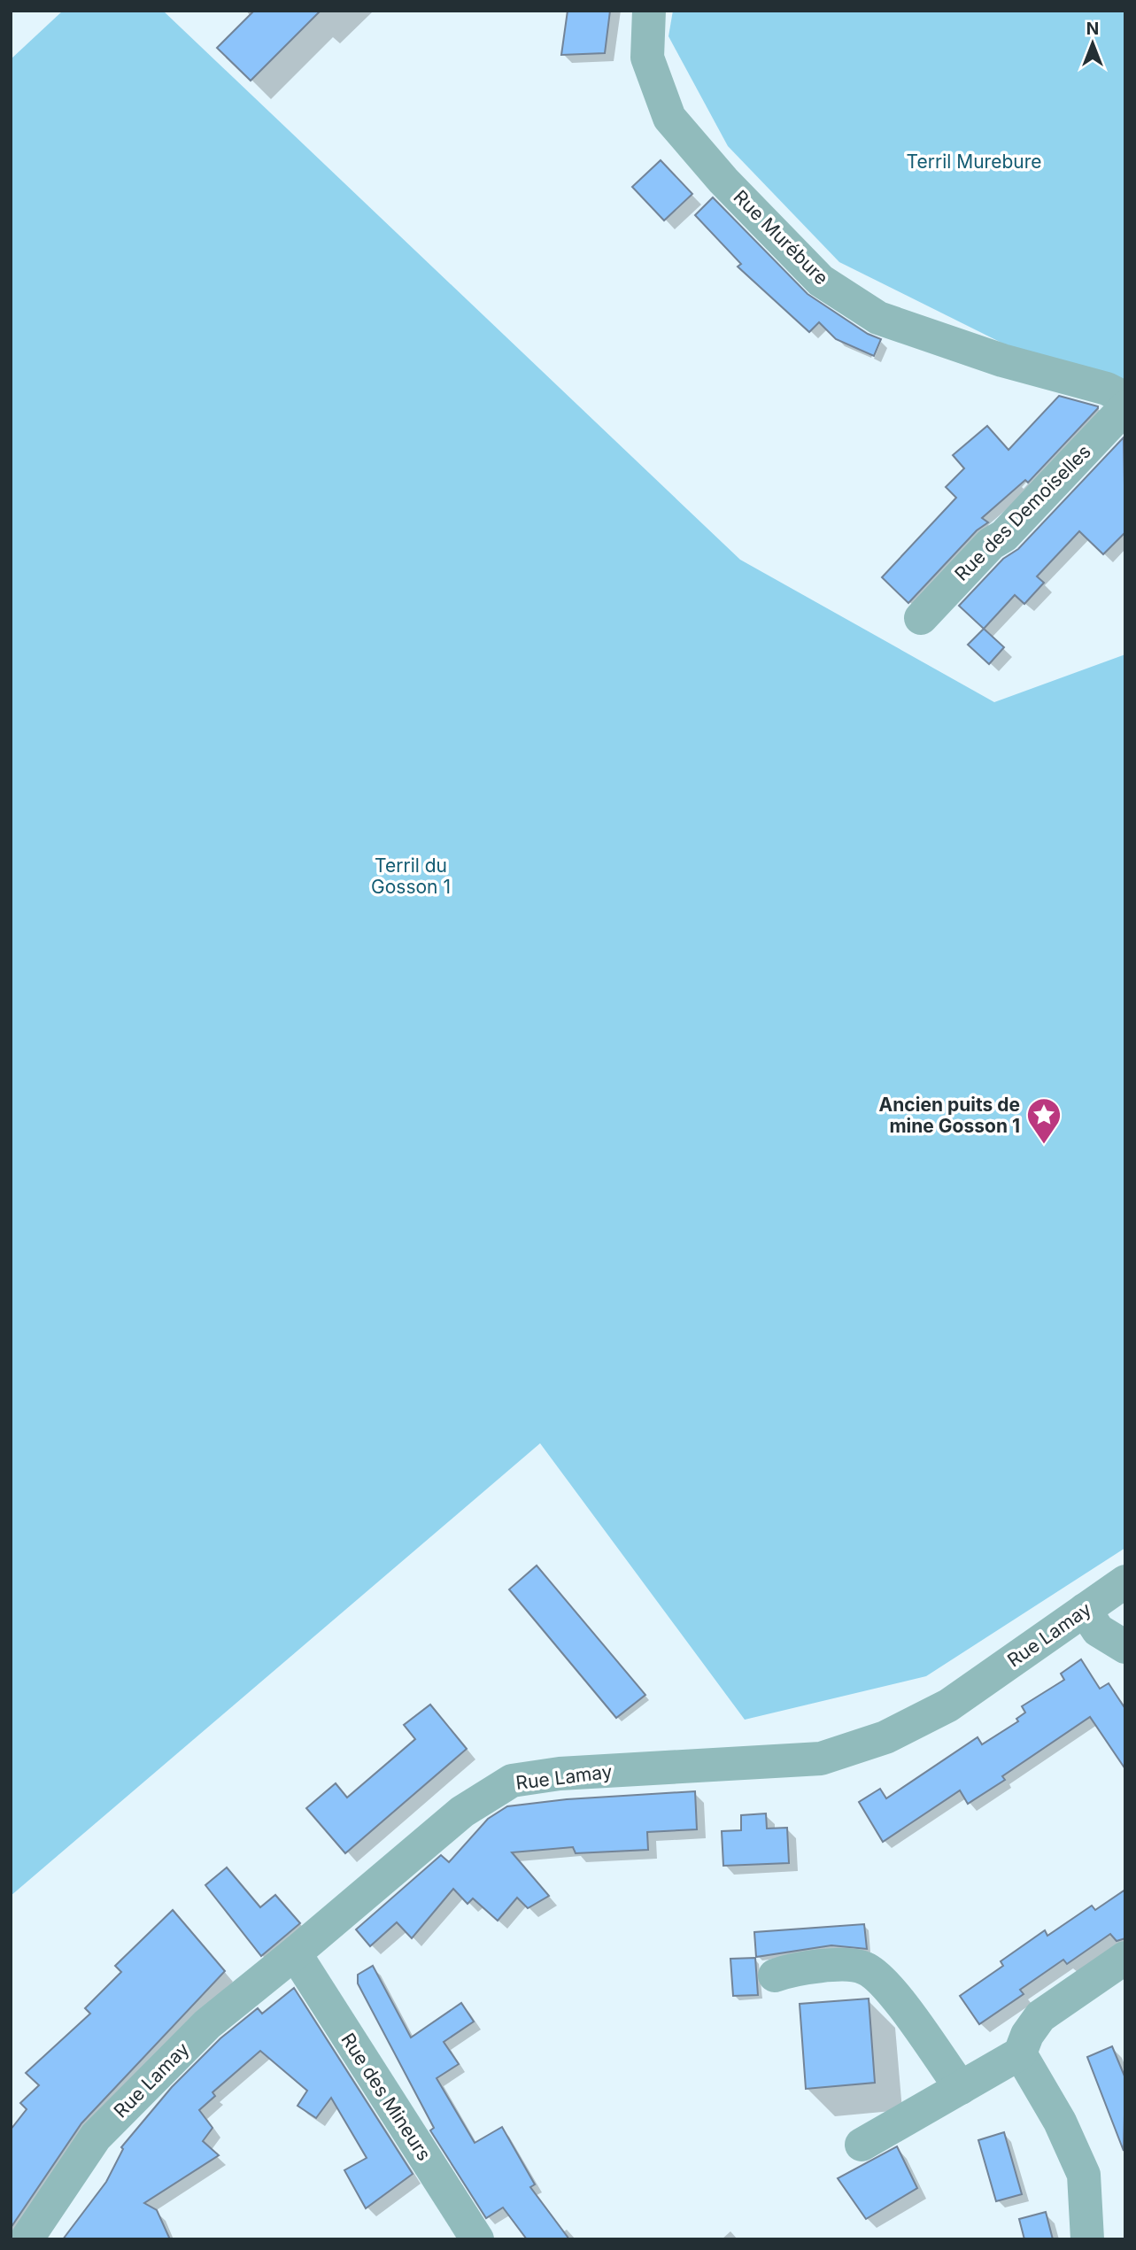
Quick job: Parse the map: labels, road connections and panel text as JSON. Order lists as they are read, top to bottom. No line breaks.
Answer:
{"streets":{"street":["Rue Murébure","Rue des Demoiselles","Rue Lamay","Rue des Mineurs"]},"crossings":[["Rue Lamay","Rue des Mineurs"]],"parks":["Terril Murebure","Terril du Gosson 1"],"places":{"place":["Ancien puits de mine Gosson 1"]},"north":"top"}
